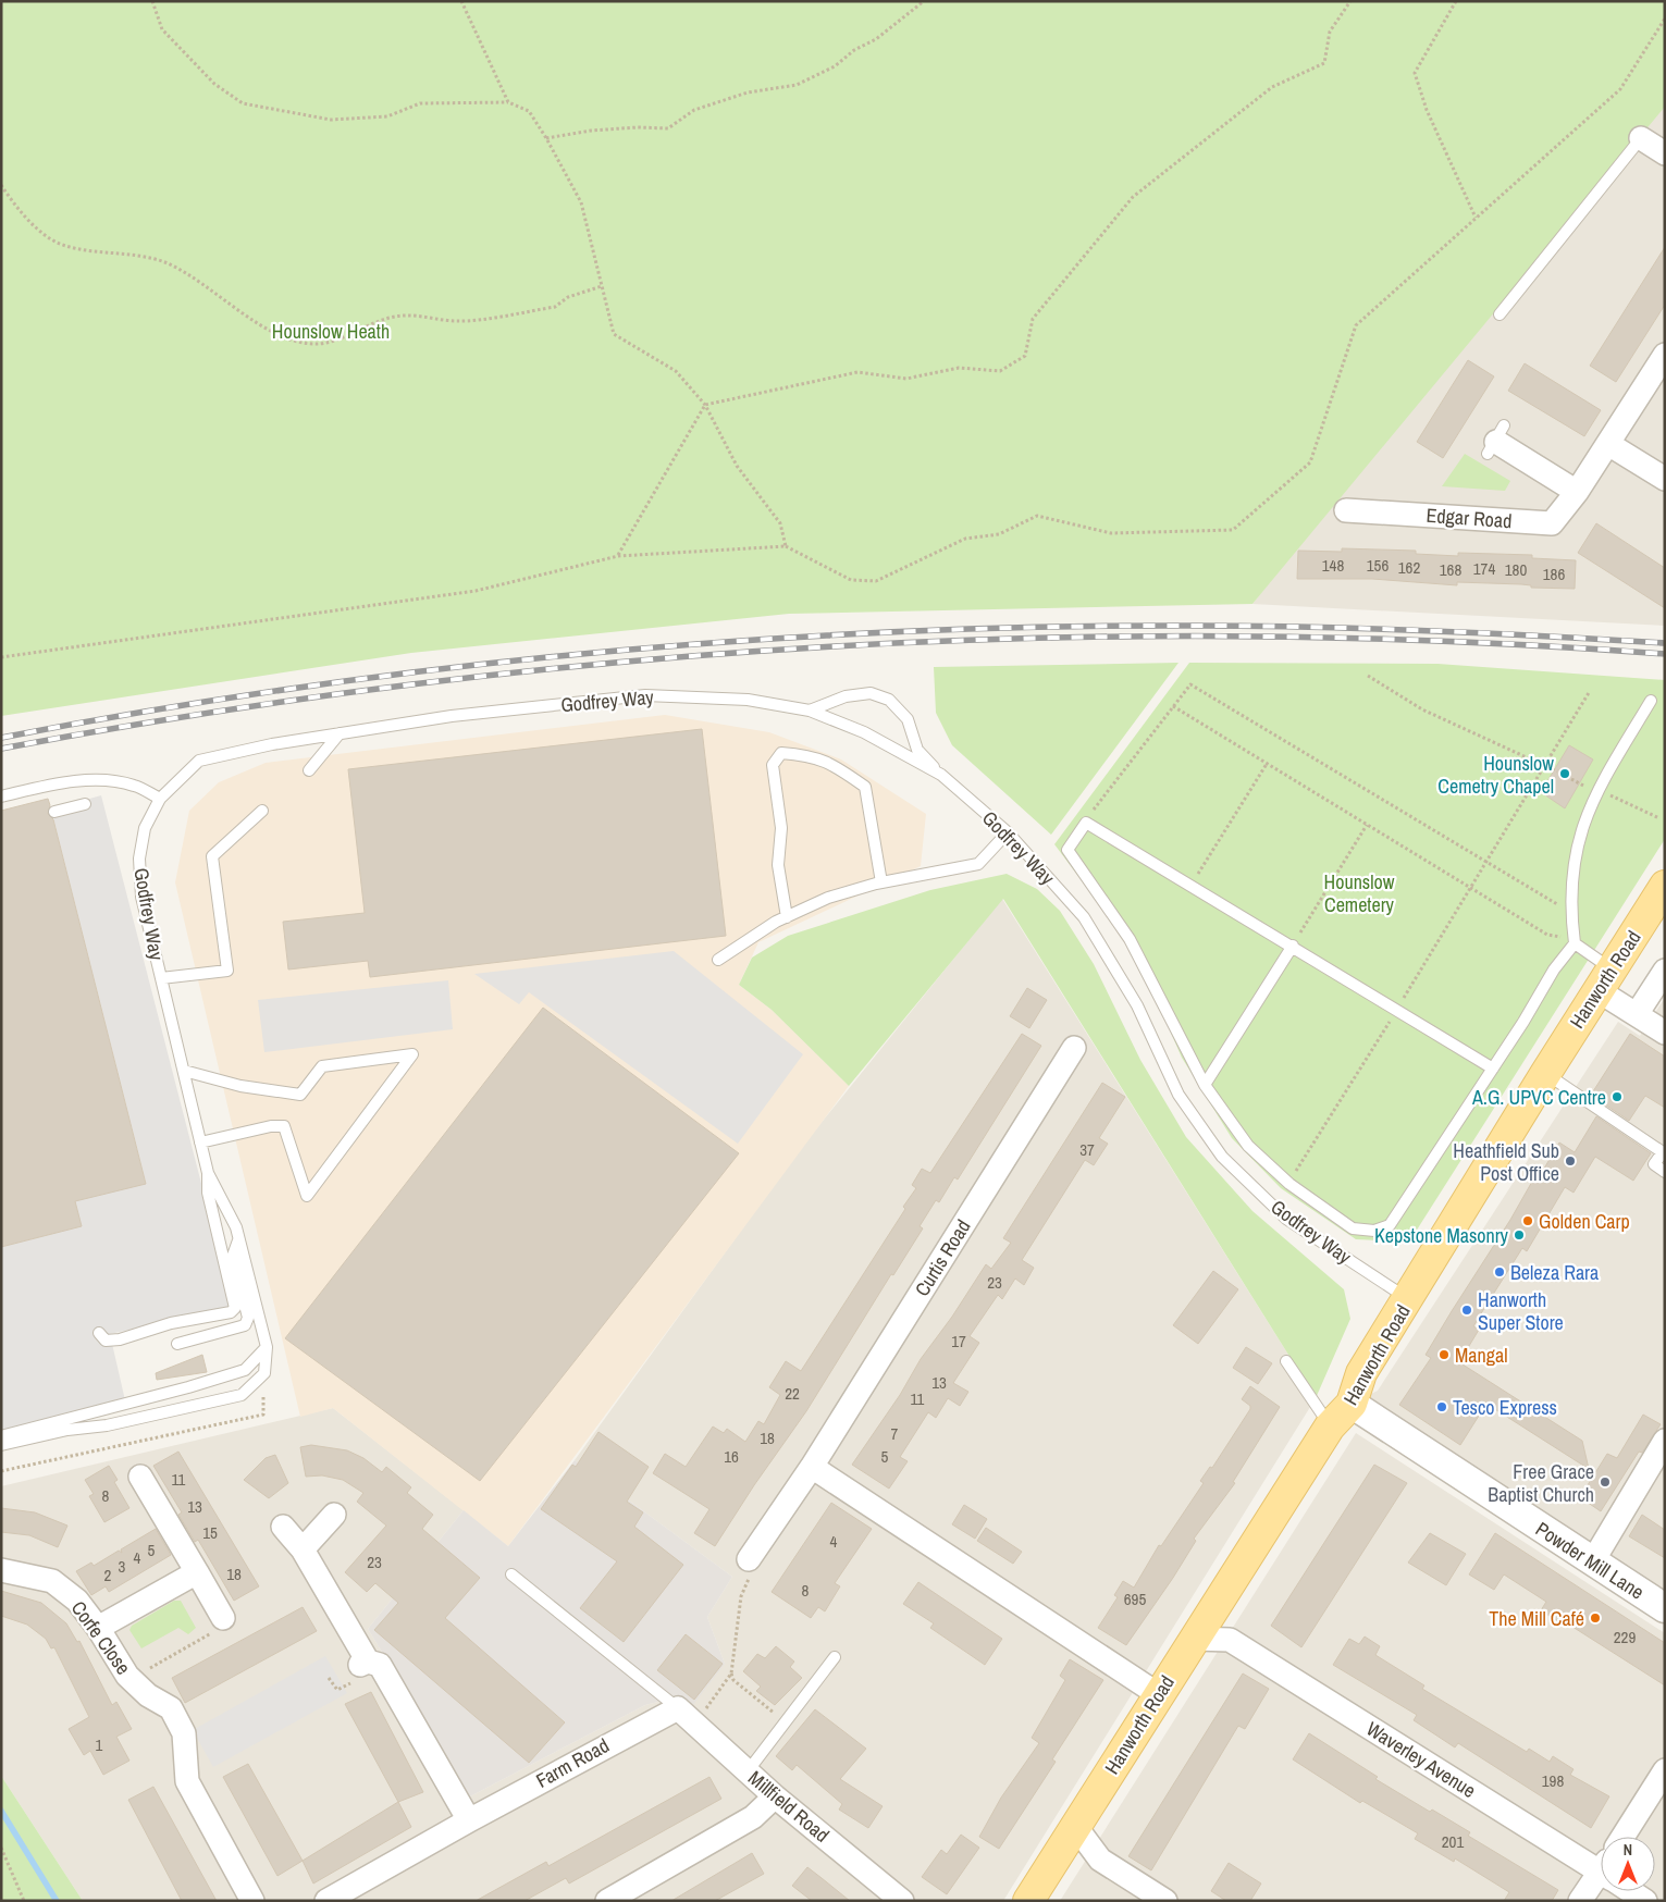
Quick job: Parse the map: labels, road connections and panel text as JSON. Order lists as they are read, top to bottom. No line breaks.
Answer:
{"streets":{"main road":["Hanworth Road"],"street":["Edgar Road","Curtis Road","Powder Mill Lane","Corfe Close","Waverley Avenue","Farm Road","Millfield Road"],"lane":["Godfrey Way"]},"crossings":[["Godfrey Way","Hanworth Road"],["Hanworth Road","Powder Mill Lane"],["Farm Road","Millfield Road"]],"parks":["Hounslow Heath","Hounslow Cemetery"],"places":["Hounslow Cemetry Chapel","A.G. UPVC Centre","Heathfield Sub Post Office","Golden Carp","Kepstone Masonry","Beleza Rara","Hanworth Super Store","Mangal","Tesco Express","Free Grace Baptist Church","The Mill Café"],"house_numbers":["148","156","162","174","168","180","186","37","23","17","13","22","11","7","18","16","5","11","8","13","15","4","5","4","23","3","18","2","8","695","229","1","198","201"],"north":"top"}
